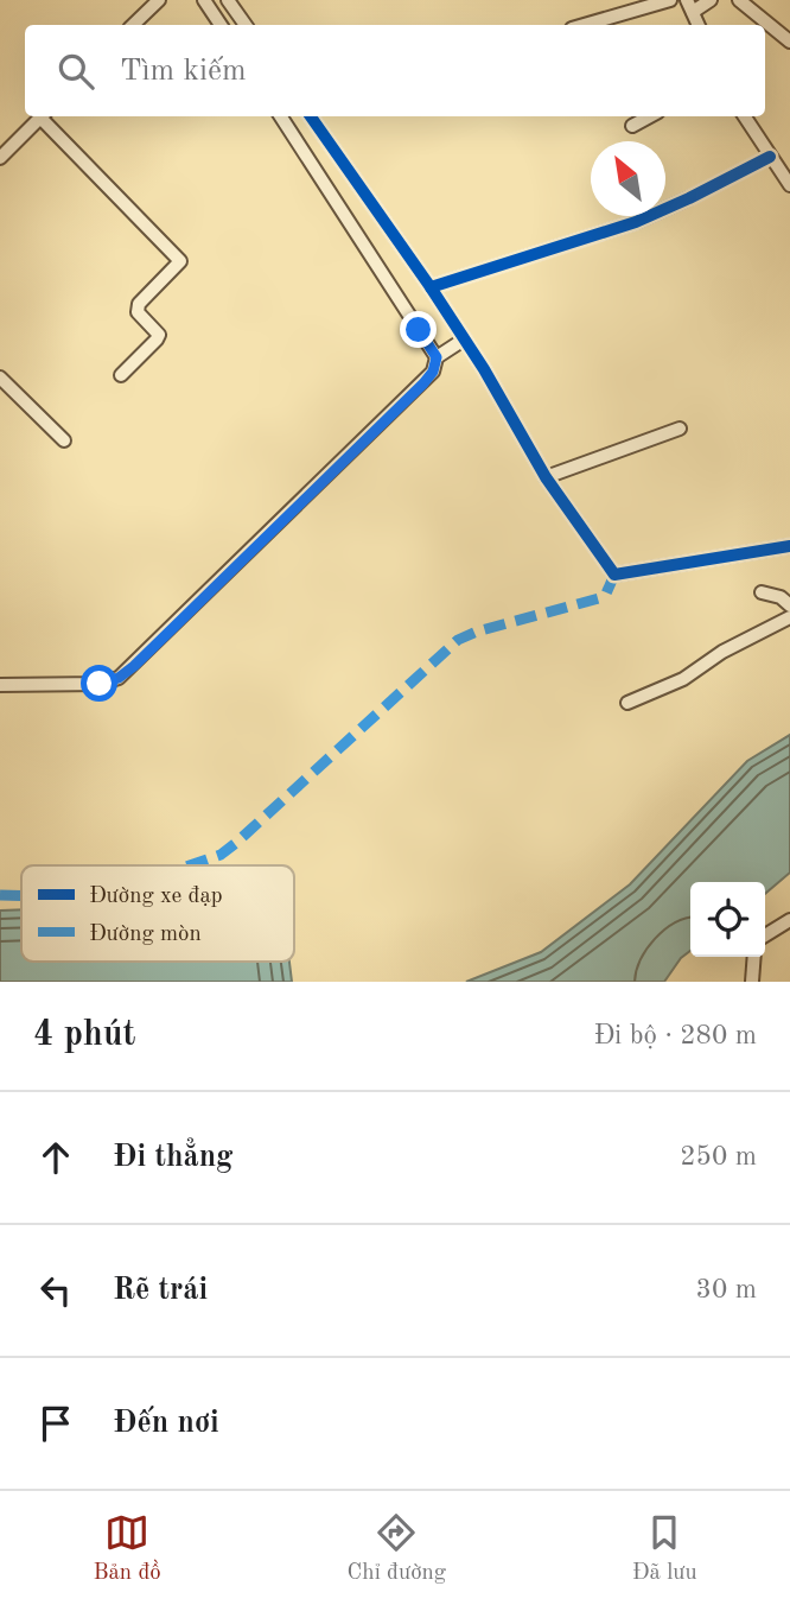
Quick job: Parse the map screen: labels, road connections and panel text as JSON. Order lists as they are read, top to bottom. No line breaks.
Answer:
{"legend":["Đường xe đạp","Đường mòn"],"north":"top left","page":{"search":"Tìm kiếm","heading":["4 phút","Đi bộ · 280 m"],"list":[["Đi thẳng","250 m"],["Rẽ trái","30 m"],"Đến nơi"],"nav":["Bản đồ","Chỉ đường","Đã lưu"]}}
